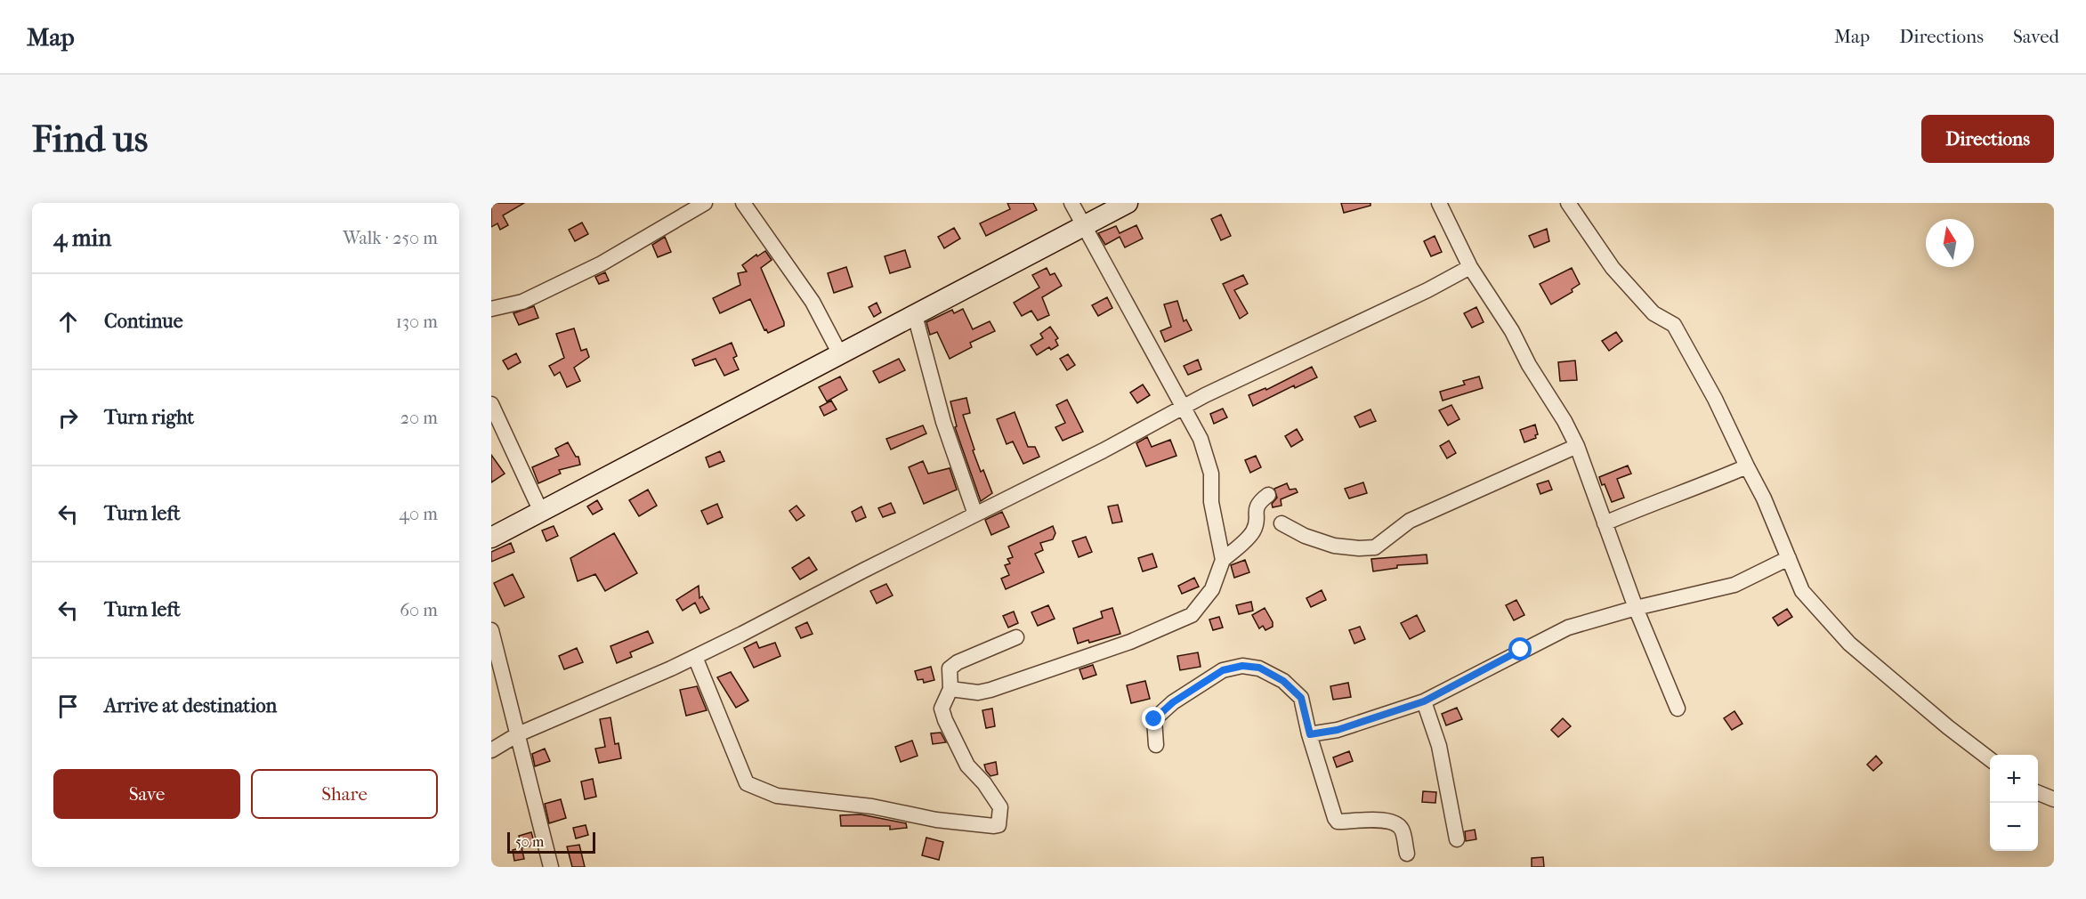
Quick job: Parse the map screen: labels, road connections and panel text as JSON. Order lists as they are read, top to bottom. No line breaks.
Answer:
{"scale_bar":"50 m","north":"top","page":{"header":"Map","nav":["Map","Directions","Saved"],"buttons":["Directions",["Save","Share"]],"title":"Find us","heading":["4 min","Walk · 250 m"],"list":[["Continue","130 m"],["Turn right","20 m"],["Turn left","40 m"],["Turn left","60 m"],"Arrive at destination"],"map_buttons":["+","−"],"scale":"50 m"}}
